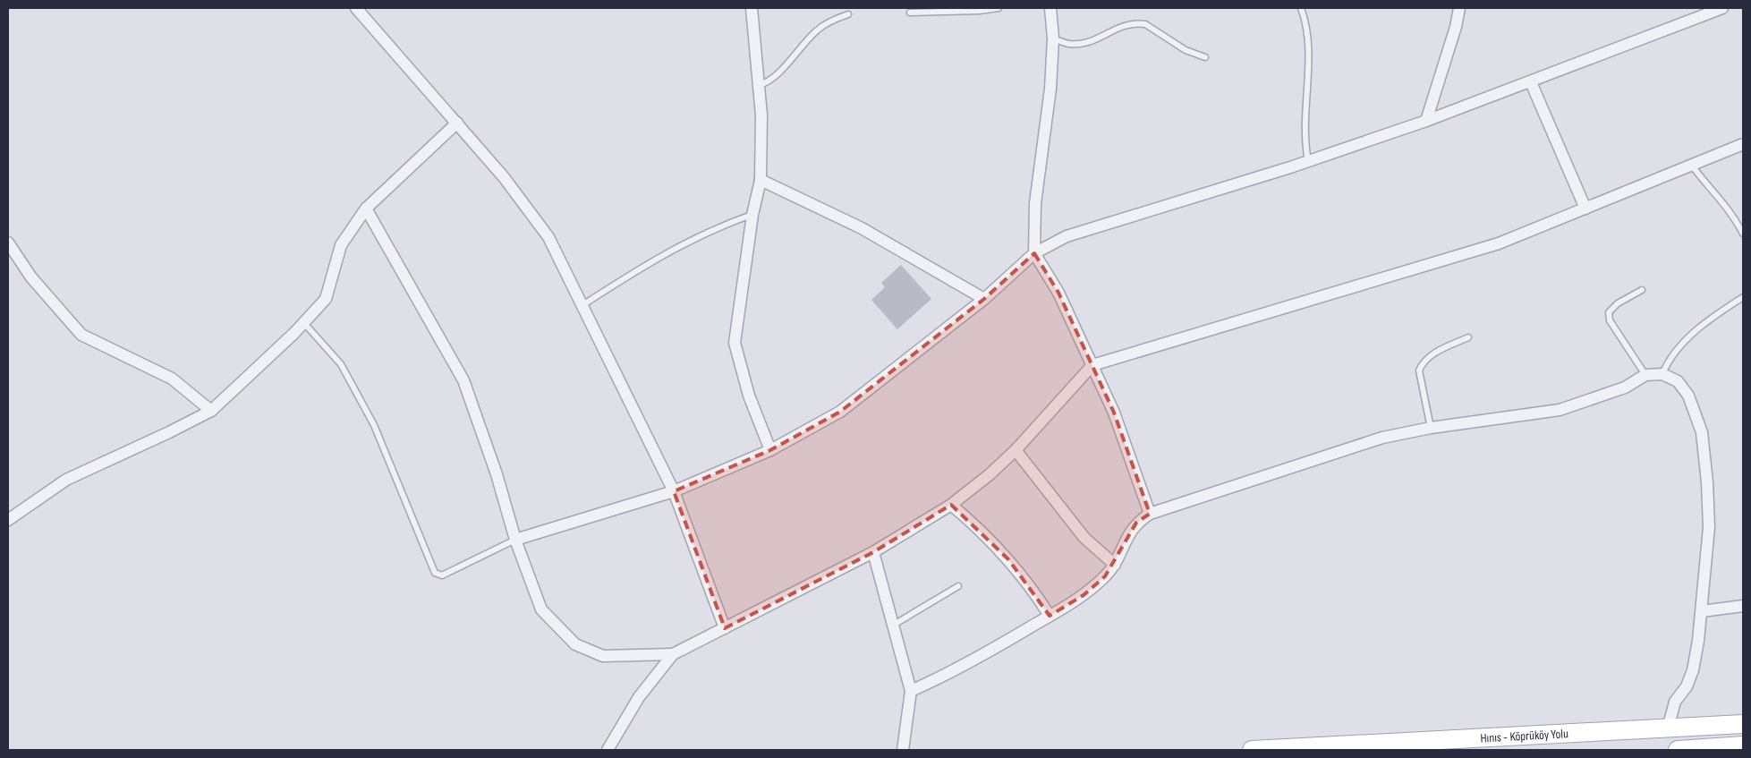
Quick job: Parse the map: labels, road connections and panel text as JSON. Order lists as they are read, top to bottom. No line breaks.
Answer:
{"streets":{"main road":["Hınıs - Köprüköy Yolu"]}}
